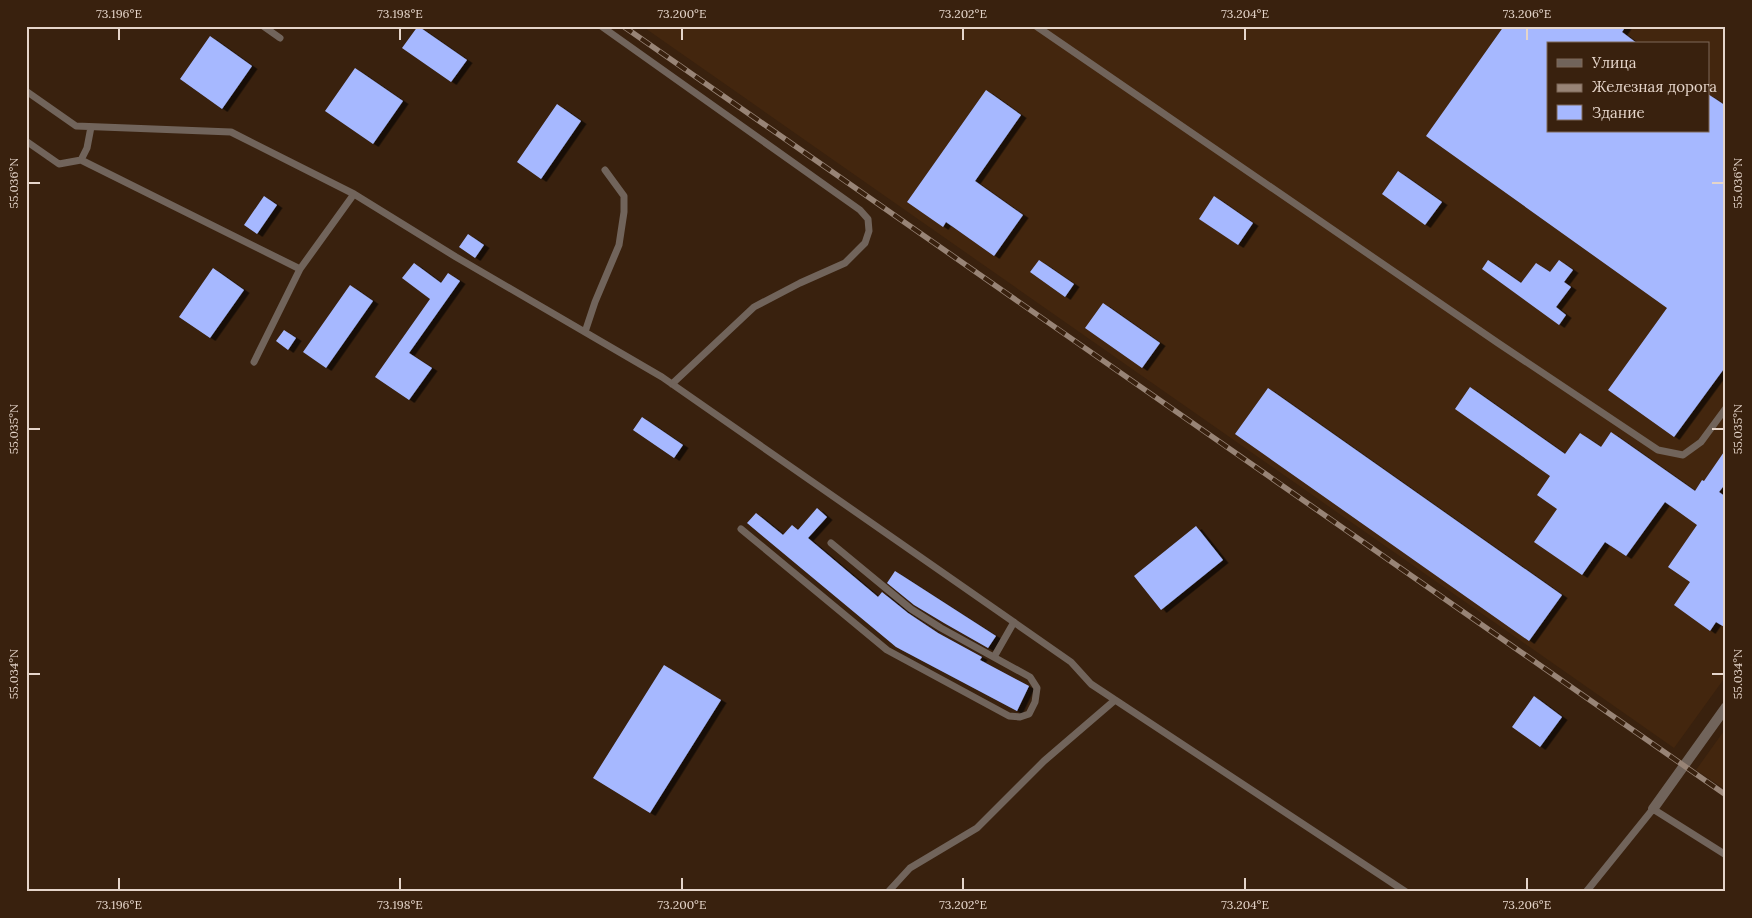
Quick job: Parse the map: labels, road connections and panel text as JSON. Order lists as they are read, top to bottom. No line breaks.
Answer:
{"legend":["Улица","Железная дорога","Здание"],"coordinates":["73.196°E","73.198°E","73.200°E","73.202°E","73.204°E","73.206°E","55.036°N","55.035°N","55.034°N"]}
